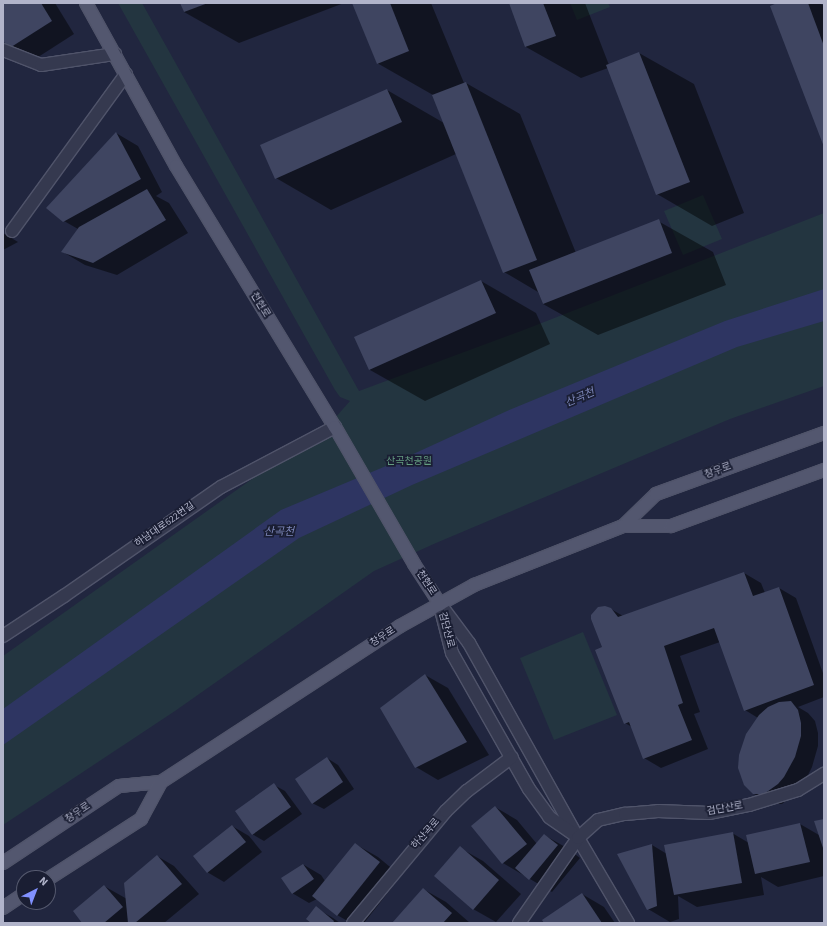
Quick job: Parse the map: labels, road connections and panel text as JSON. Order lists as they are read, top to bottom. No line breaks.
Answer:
{"streets":{"main road":["천현로","창우로"],"street":["하남대로622번길","검단산로","하산곡로"]},"crossings":[["천현로","창우로"],["천현로","하남대로622번길"],["천현로","검단산로"],["창우로","검단산로"],["검단산로","하산곡로"]],"water":["산곡천"],"parks":["산곡천공원"],"north":"top right"}
